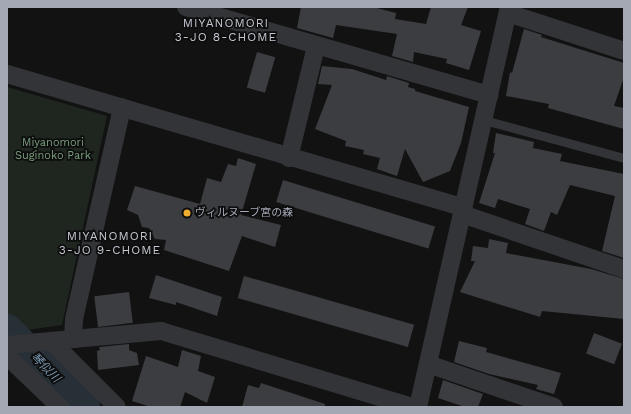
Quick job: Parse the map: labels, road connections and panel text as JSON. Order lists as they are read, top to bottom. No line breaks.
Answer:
{"districts":["MIYANOMORI 3-JO 8-CHOME","MIYANOMORI 3-JO 9-CHOME"],"water":["琴似川"],"parks":["Miyanomori Suginoko Park"],"places":["ヴィルヌーブ宮の森"]}
